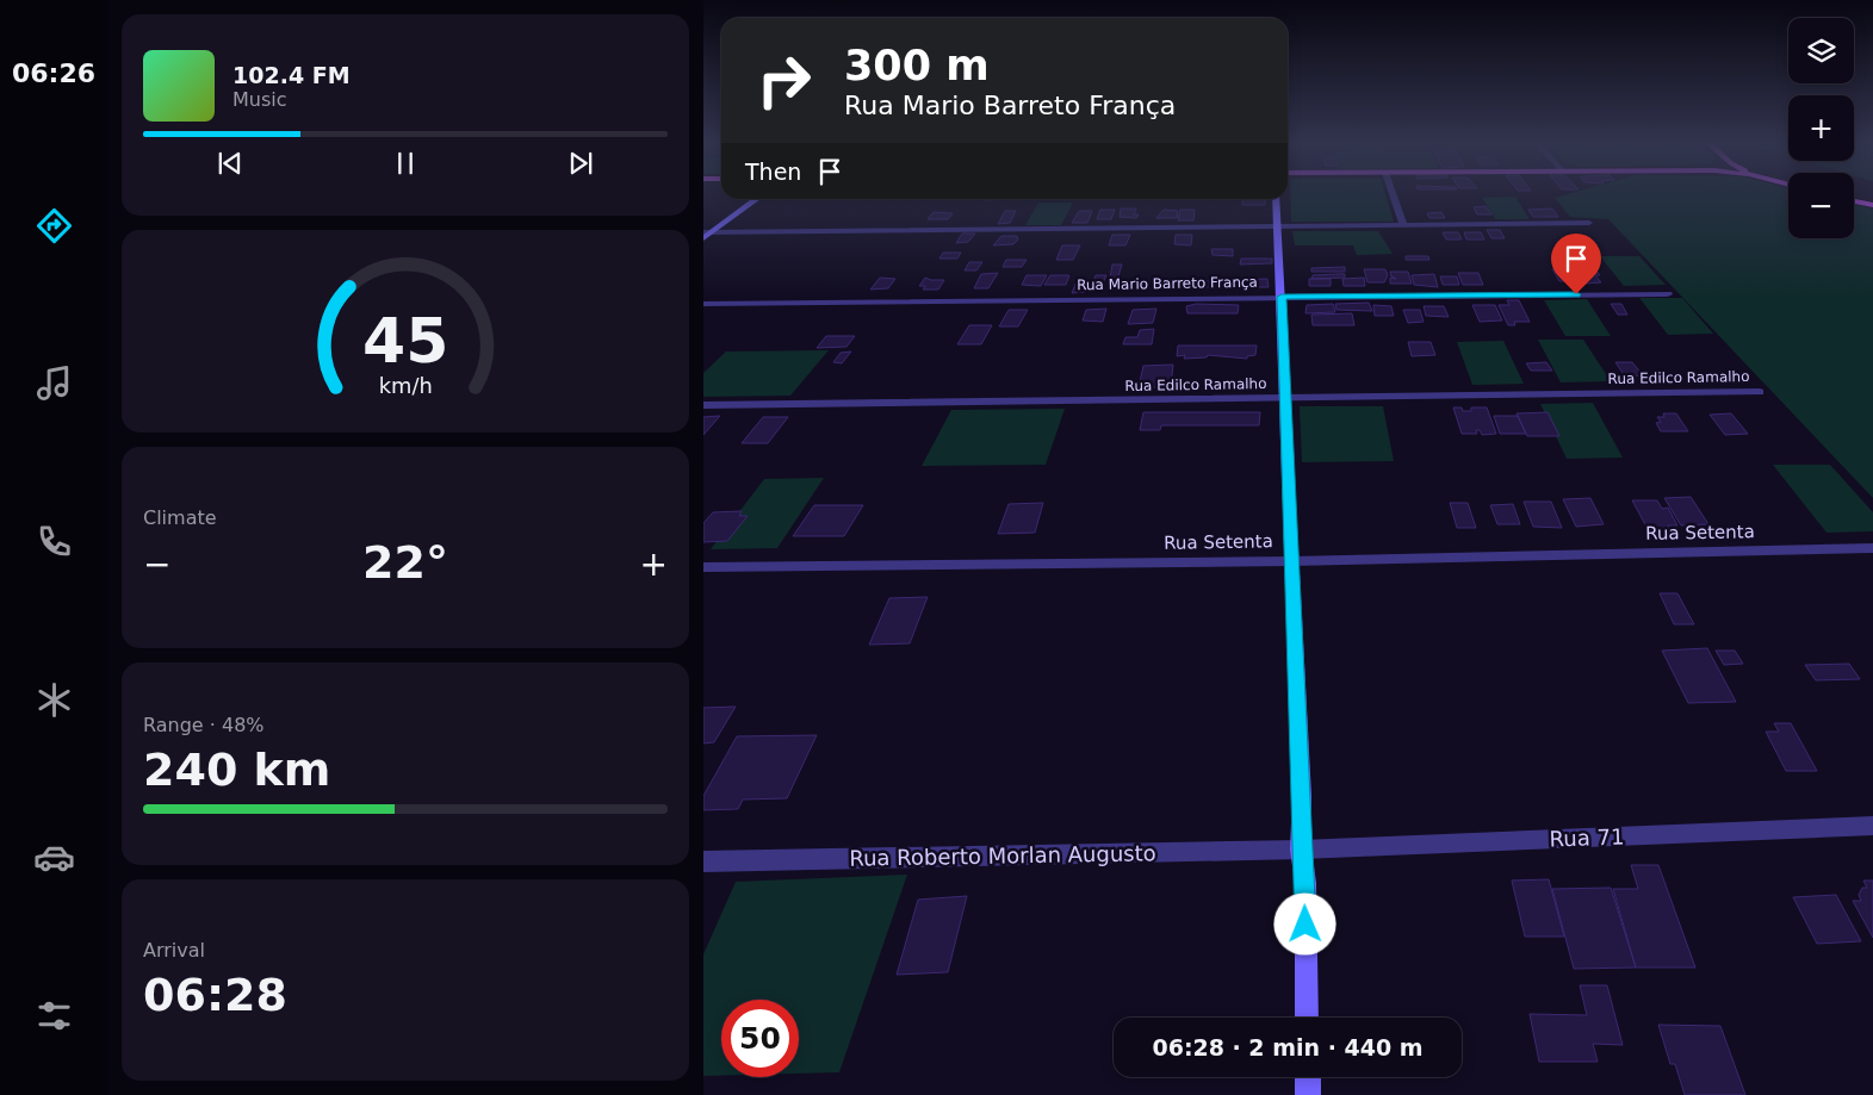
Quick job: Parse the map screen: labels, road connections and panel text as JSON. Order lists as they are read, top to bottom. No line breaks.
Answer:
{"streets":{"street":["Rua Mario Barreto França","Rua Edilco Ramalho","Rua Setenta","Rua 71","Rua Roberto Morlan Augusto"]},"crossings":[["Rua 71","Rua Roberto Morlan Augusto"]],"page":{"tabs":"06:26","map_buttons":["+","−"],"turn":["300 m","Rua Mario Barreto França"],"song":["102.4 FM","Music"],"then":"Then","tile":["Climate",["Range · 48%","240 km"],["Arrival","06:28"]],"heat":["−","22°","+"],"limit":"50","trip":"06:28 · 2 min · 440 m","gauge":["45","km/h"]}}
